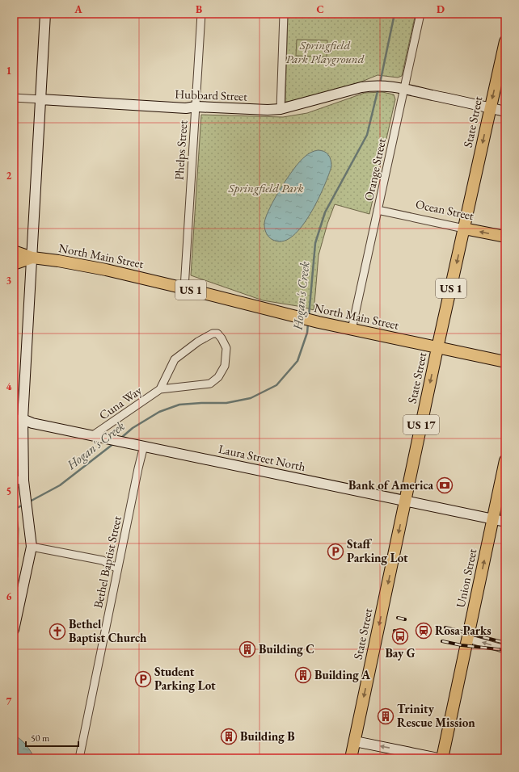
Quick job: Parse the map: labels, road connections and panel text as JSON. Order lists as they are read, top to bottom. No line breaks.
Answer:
{"streets":{"main road":["State Street","Ocean Street","North Main Street","US 1","US 17","Union Street"],"street":["Hubbard Street","Phelps Street","Orange Street","Cuna Way","Laura Street North","Bethel Baptist Street"]},"crossings":[["Hubbard Street","State Street"],["Hubbard Street","Phelps Street"],["Hubbard Street","Orange Street"],["State Street","Ocean Street"],["State Street","North Main Street"],["State Street","Laura Street North"],["Phelps Street","North Main Street"],["Orange Street","Ocean Street"],["Orange Street","North Main Street"],["Cuna Way","Laura Street North"],["Laura Street North","Bethel Baptist Street"],["Laura Street North","Union Street"]],"one_way":["State Street","Union Street"],"water":["Hogan's Creek"],"parks":["Springfield Park Playground","Springfield Park"],"places":{"bank":["Bank of America"],"parking":["Staff Parking Lot","Student Parking Lot"],"station":["Rosa Parks"],"church":["Bethel Baptist Church"],"bus stop":["Bay G"],"building":["Building C","Building A","Trinity Rescue Mission","Building B"]},"scale_bar":"50 m","grid":{"columns":["A","B","C","D"],"rows":["1","2","3","4","5","6","7"]}}
